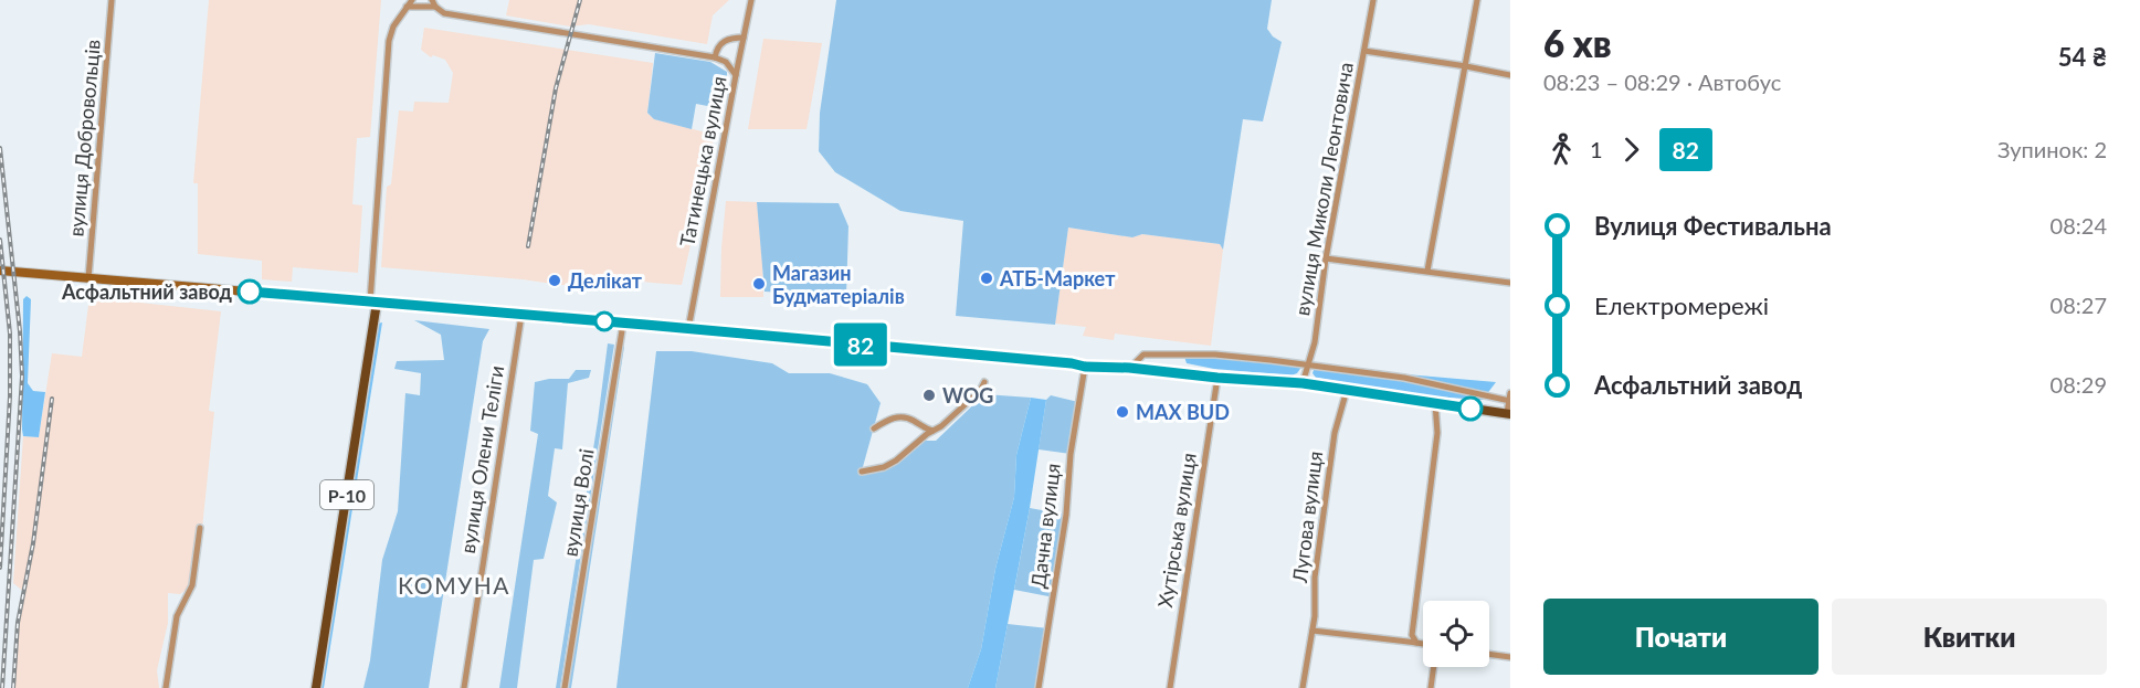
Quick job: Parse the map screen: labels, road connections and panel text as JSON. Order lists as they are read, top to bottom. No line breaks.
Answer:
{"streets":{"main road":["Р-10"],"street":["вулиця Добровольців","Татинецька вулиця","вулиця Миколи Леонтовича","вулиця Олени Теліги","вулиця Волі","Лугова вулиця","Дачна вулиця","Хутірська вулиця"]},"districts":["КОМУНА"],"places":["АТБ-Маркет","Делікат","Магазин Будматеріалів","Асфальтний завод","WOG","MAX BUD"],"lines":["bus line 82"],"page":{"on_map":"82","heading":["6 хв","08:23 – 08:29 · Автобус","54 ₴"],"legs":["1","82","Зупинок: 2"],"list":[{"name":"Вулиця Фестивальна","value":"08:24"},{"name":"Електромережі","value":"08:27"},{"name":"Асфальтний завод","value":"08:29"}],"buttons":["Почати","Квитки"]}}
